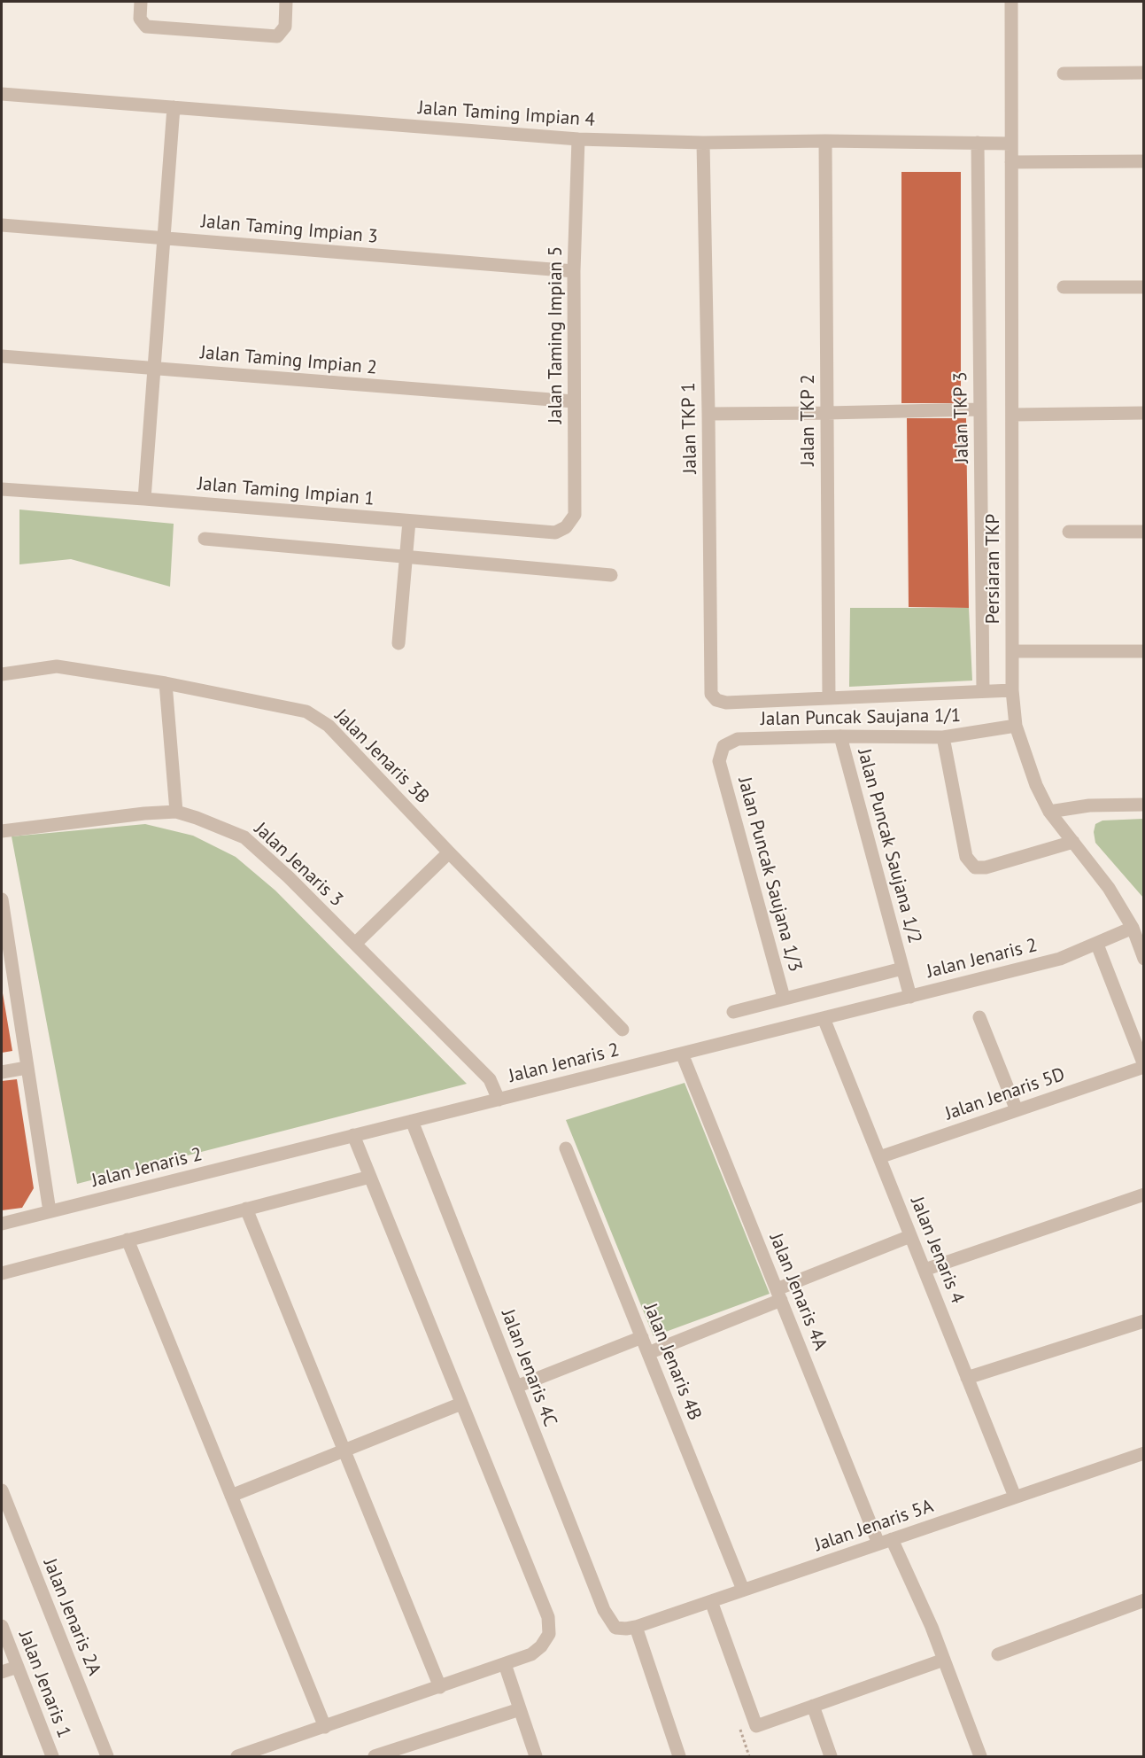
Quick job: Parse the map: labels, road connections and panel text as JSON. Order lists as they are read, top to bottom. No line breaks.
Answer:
{"streets":{"street":["Jalan Taming Impian 4","Jalan Taming Impian 3","Jalan Taming Impian 5","Jalan Taming Impian 2","Jalan TKP 3","Jalan TKP 2","Jalan TKP 1","Jalan Taming Impian 1","Persiaran TKP","Jalan Puncak Saujana 1/1","Jalan Jenaris 3B","Jalan Puncak Saujana 1/2","Jalan Jenaris 3","Jalan Puncak Saujana 1/3","Jalan Jenaris 2","Jalan Jenaris 5D","Jalan Jenaris 4","Jalan Jenaris 4A","Jalan Jenaris 4B","Jalan Jenaris 4C","Jalan Jenaris 5A","Jalan Jenaris 2A","Jalan Jenaris 1"]},"crossings":[["Jalan Taming Impian 4","Jalan Taming Impian 5"],["Jalan Taming Impian 4","Jalan TKP 3"],["Jalan Taming Impian 4","Jalan TKP 2"],["Jalan Taming Impian 4","Jalan TKP 1"],["Jalan Taming Impian 4","Persiaran TKP"],["Jalan Taming Impian 3","Jalan Taming Impian 5"],["Jalan Taming Impian 5","Jalan Taming Impian 2"],["Jalan Taming Impian 5","Jalan Taming Impian 1"],["Jalan TKP 2","Jalan TKP 1"],["Persiaran TKP","Jalan Puncak Saujana 1/1"],["Persiaran TKP","Jalan Jenaris 2"],["Jalan Puncak Saujana 1/1","Jalan Puncak Saujana 1/2"],["Jalan Puncak Saujana 1/1","Jalan Puncak Saujana 1/3"],["Jalan Puncak Saujana 1/2","Jalan Jenaris 2"],["Jalan Jenaris 3","Jalan Jenaris 2"],["Jalan Jenaris 2","Jalan Jenaris 4"],["Jalan Jenaris 2","Jalan Jenaris 4A"],["Jalan Jenaris 2","Jalan Jenaris 4C"],["Jalan Jenaris 5D","Jalan Jenaris 4"],["Jalan Jenaris 4","Jalan Jenaris 5A"],["Jalan Jenaris 4A","Jalan Jenaris 5A"],["Jalan Jenaris 4B","Jalan Jenaris 5A"],["Jalan Jenaris 4C","Jalan Jenaris 5A"]]}
